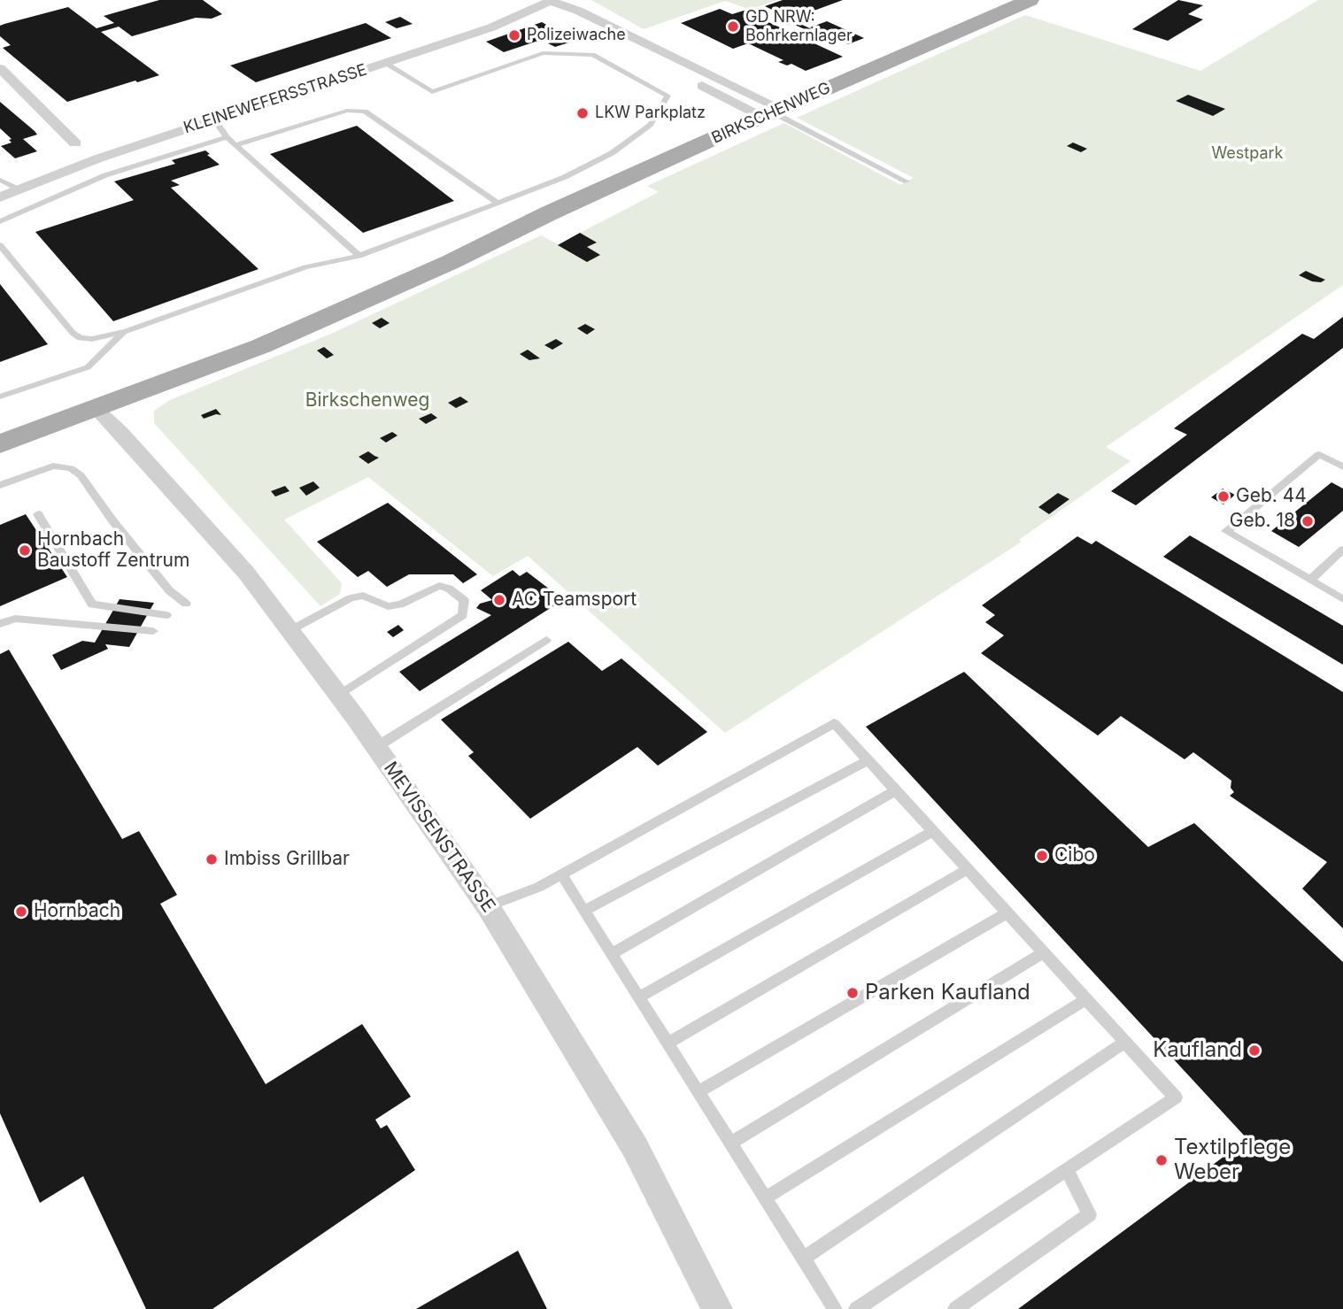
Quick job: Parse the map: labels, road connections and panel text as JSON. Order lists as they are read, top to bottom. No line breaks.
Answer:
{"streets":{"main road":["BIRKSCHENWEG"],"street":["KLEINEWEFERSSTRASSE","MEVISSENSTRASSE"]},"crossings":[["BIRKSCHENWEG","MEVISSENSTRASSE"]],"parks":["Westpark","Birkschenweg"],"places":["GD NRW: Bohrkernlager","Polizeiwache","LKW Parkplatz","Geb. 44","Geb. 18","Hornbach Baustoff Zentrum","AC Teamsport","Cibo","Imbiss Grillbar","Hornbach","Parken Kaufland","Kaufland","Textilpflege Weber"]}
